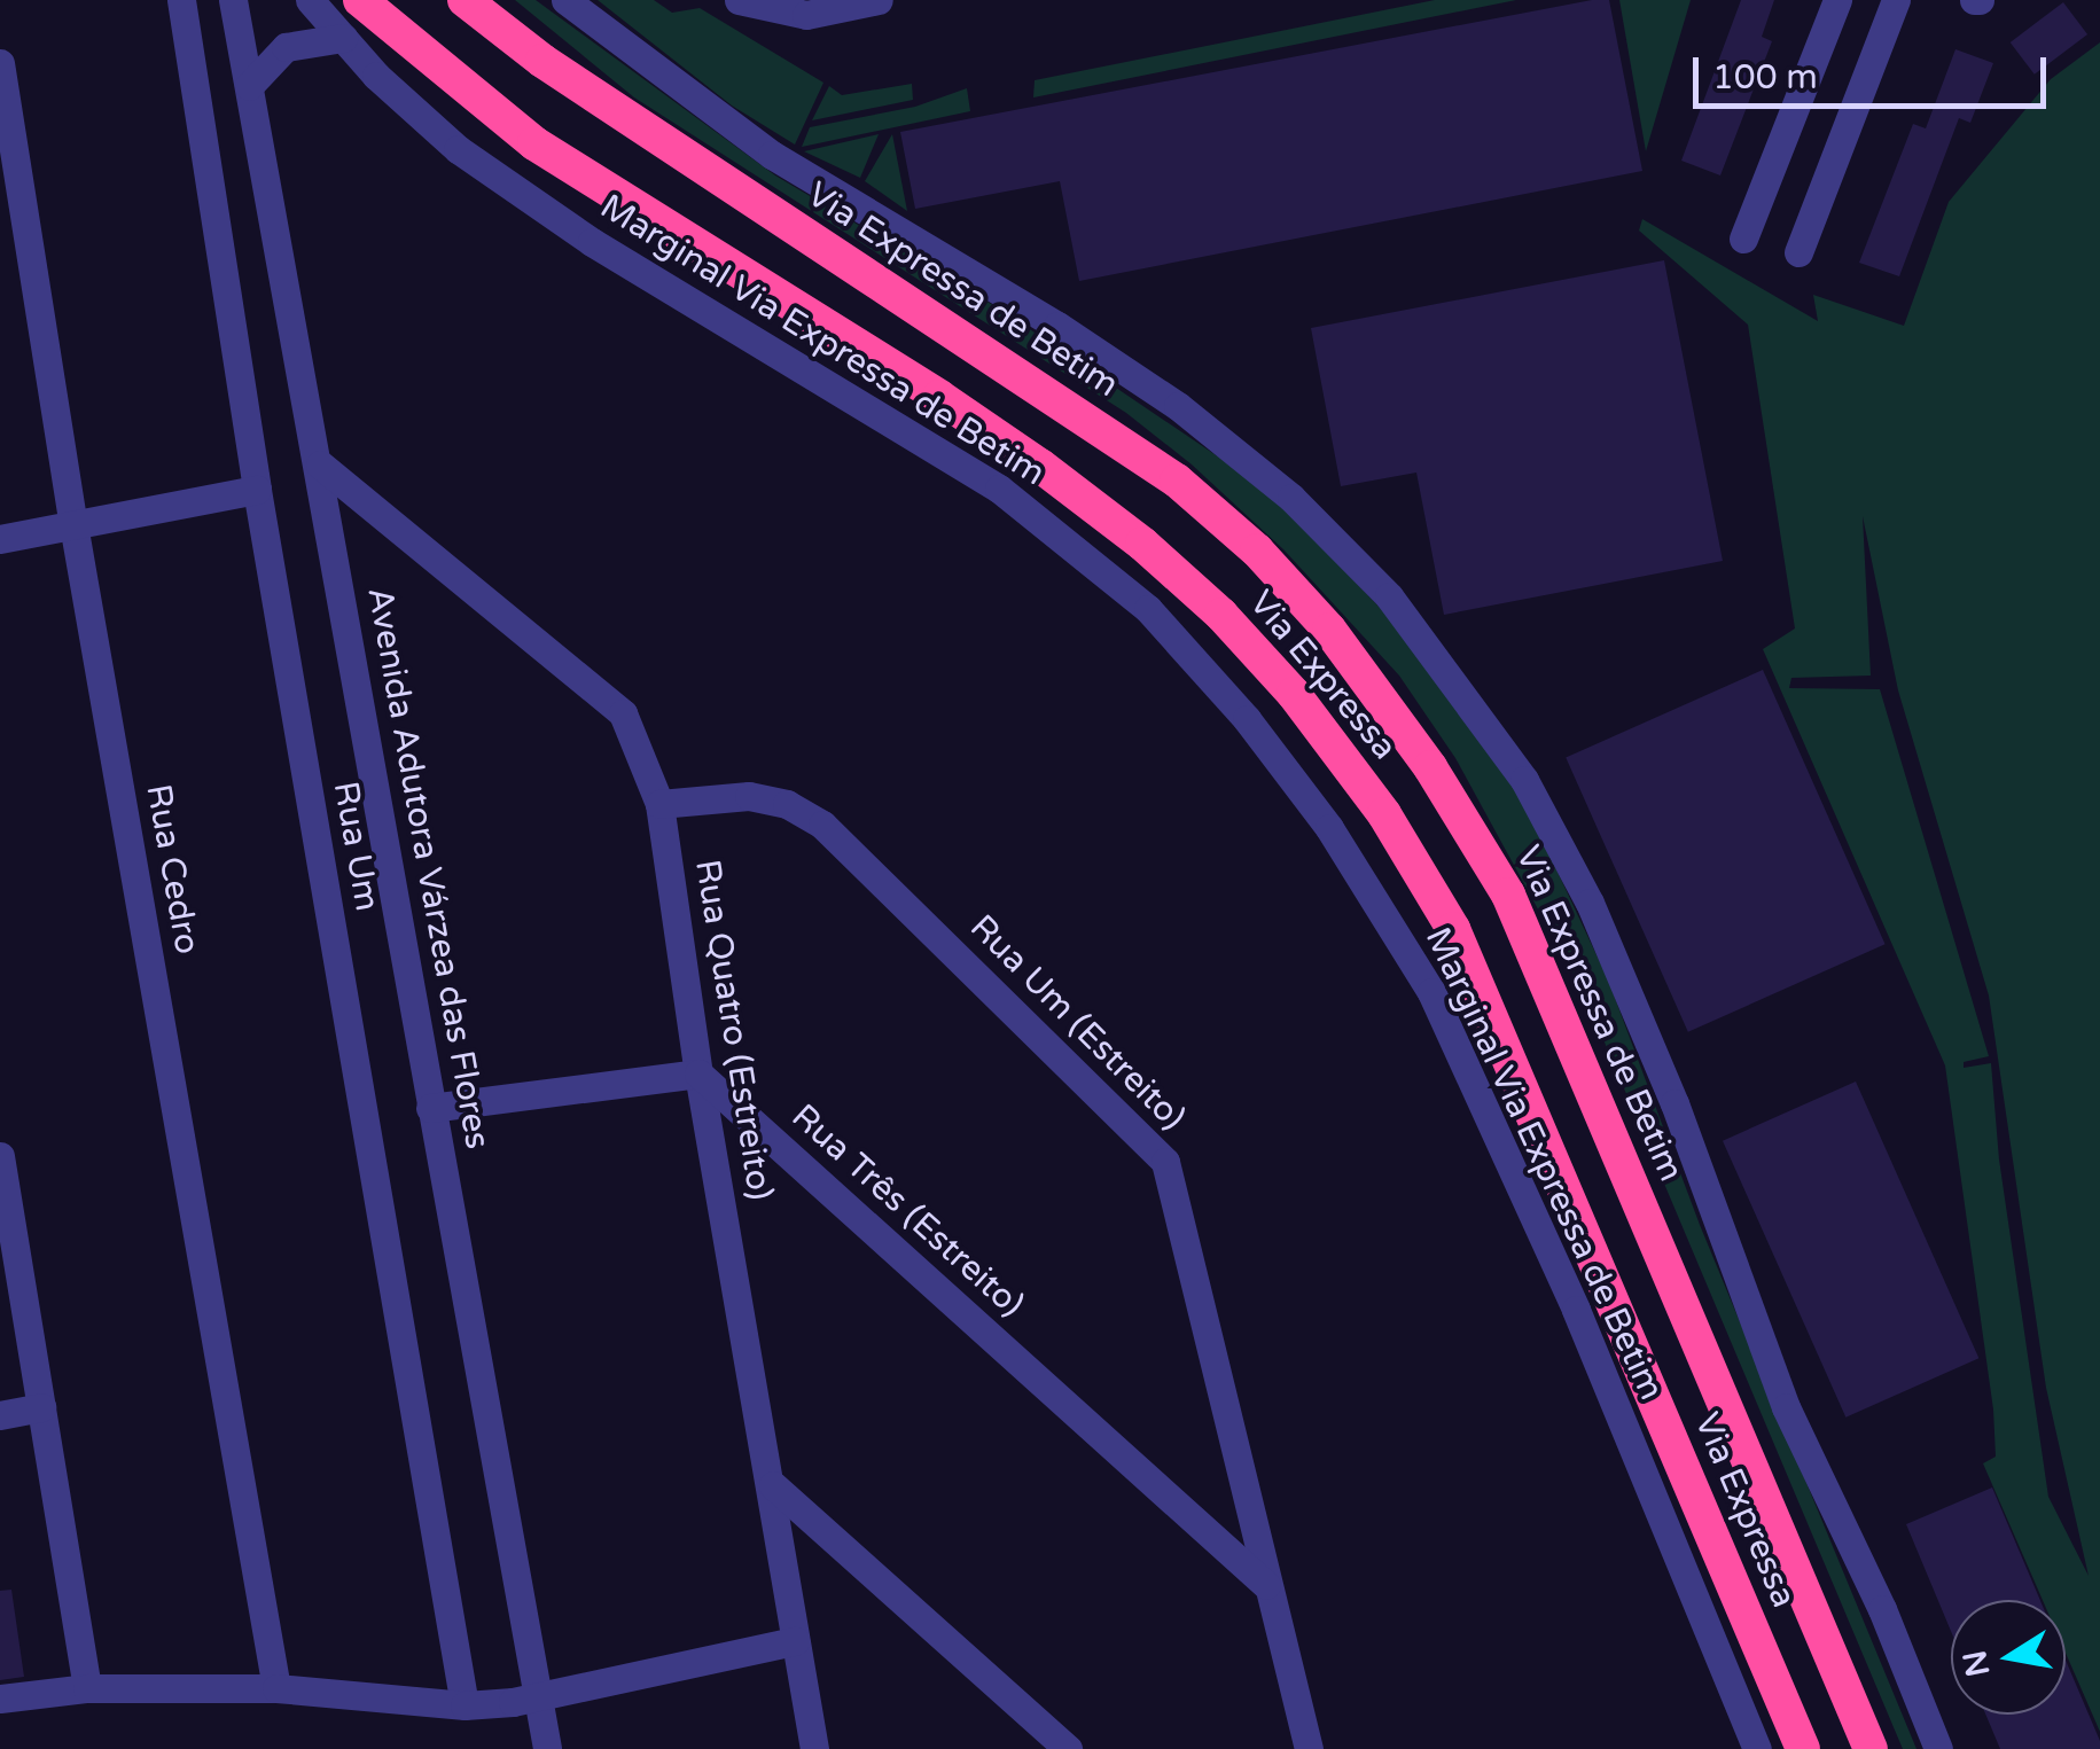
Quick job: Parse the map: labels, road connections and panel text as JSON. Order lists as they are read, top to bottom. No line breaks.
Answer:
{"streets":{"highway":["Via Expressa de Betim","Via Expressa"],"street":["Marginal Via Expressa de Betim","Rua Um","Avenida Adutora Várzea das Flores","Rua Cedro","Rua Um (Estreito)","Rua Quatro (Estreito)","Rua Três (Estreito)"]},"crossings":[["Avenida Adutora Várzea das Flores","Rua Quatro (Estreito)"],["Rua Um (Estreito)","Rua Quatro (Estreito)"],["Rua Um (Estreito)","Rua Três (Estreito)"],["Rua Quatro (Estreito)","Rua Três (Estreito)"]],"scale_bar":"100 m","north":"left"}
